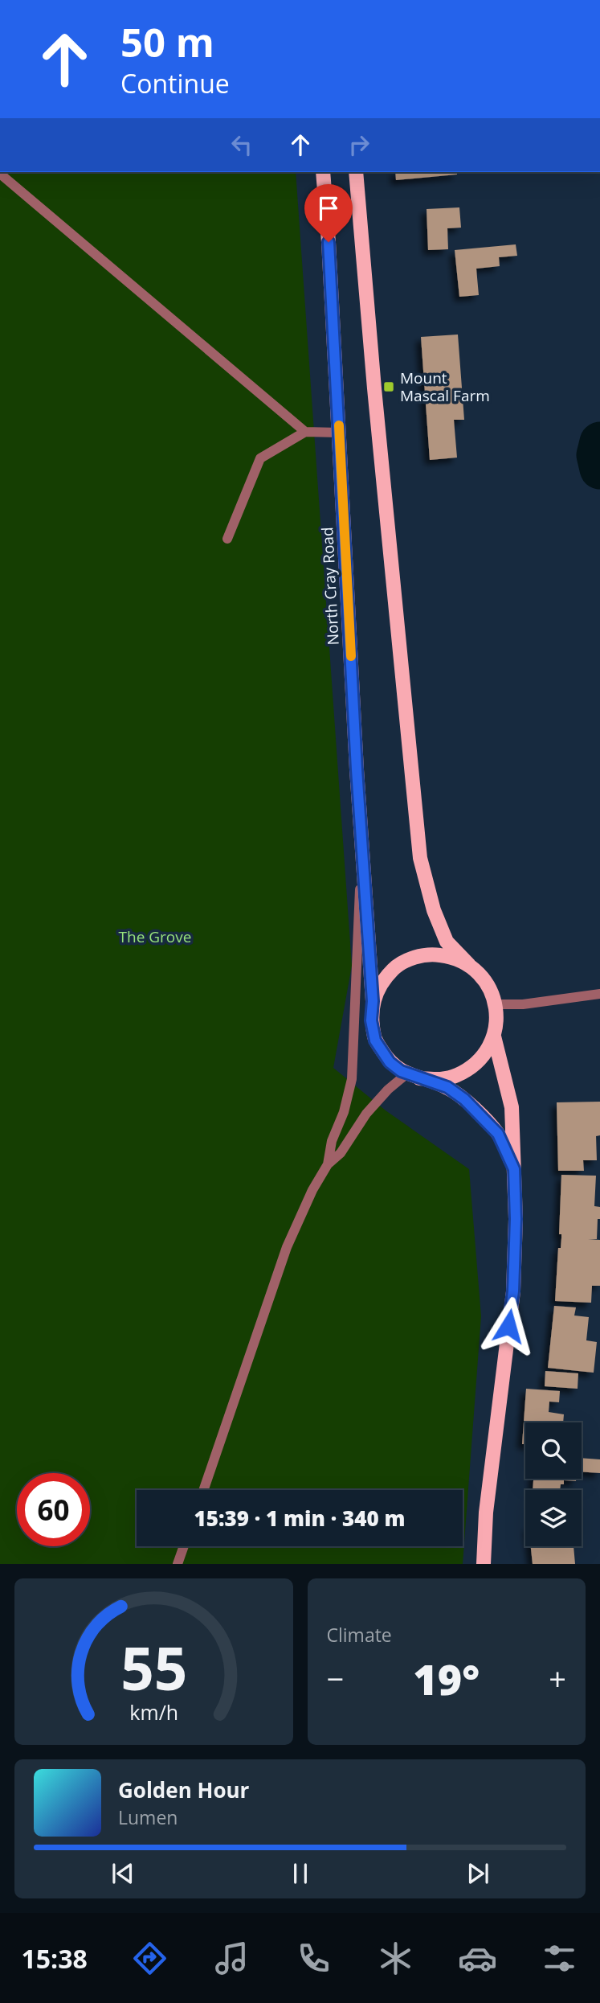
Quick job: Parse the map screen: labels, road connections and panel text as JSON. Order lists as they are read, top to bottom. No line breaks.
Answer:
{"streets":{"main road":["North Cray Road"]},"parks":["The Grove"],"places":{"transit":["Mount Mascal Farm"]},"page":{"turn":["50 m","Continue"],"limit":"60","trip":"15:39 · 1 min · 340 m","tile":"Climate","heat":["−","19°","+"],"song":["Golden Hour","Lumen"],"tabs":"15:38","gauge":["55","km/h"]}}
